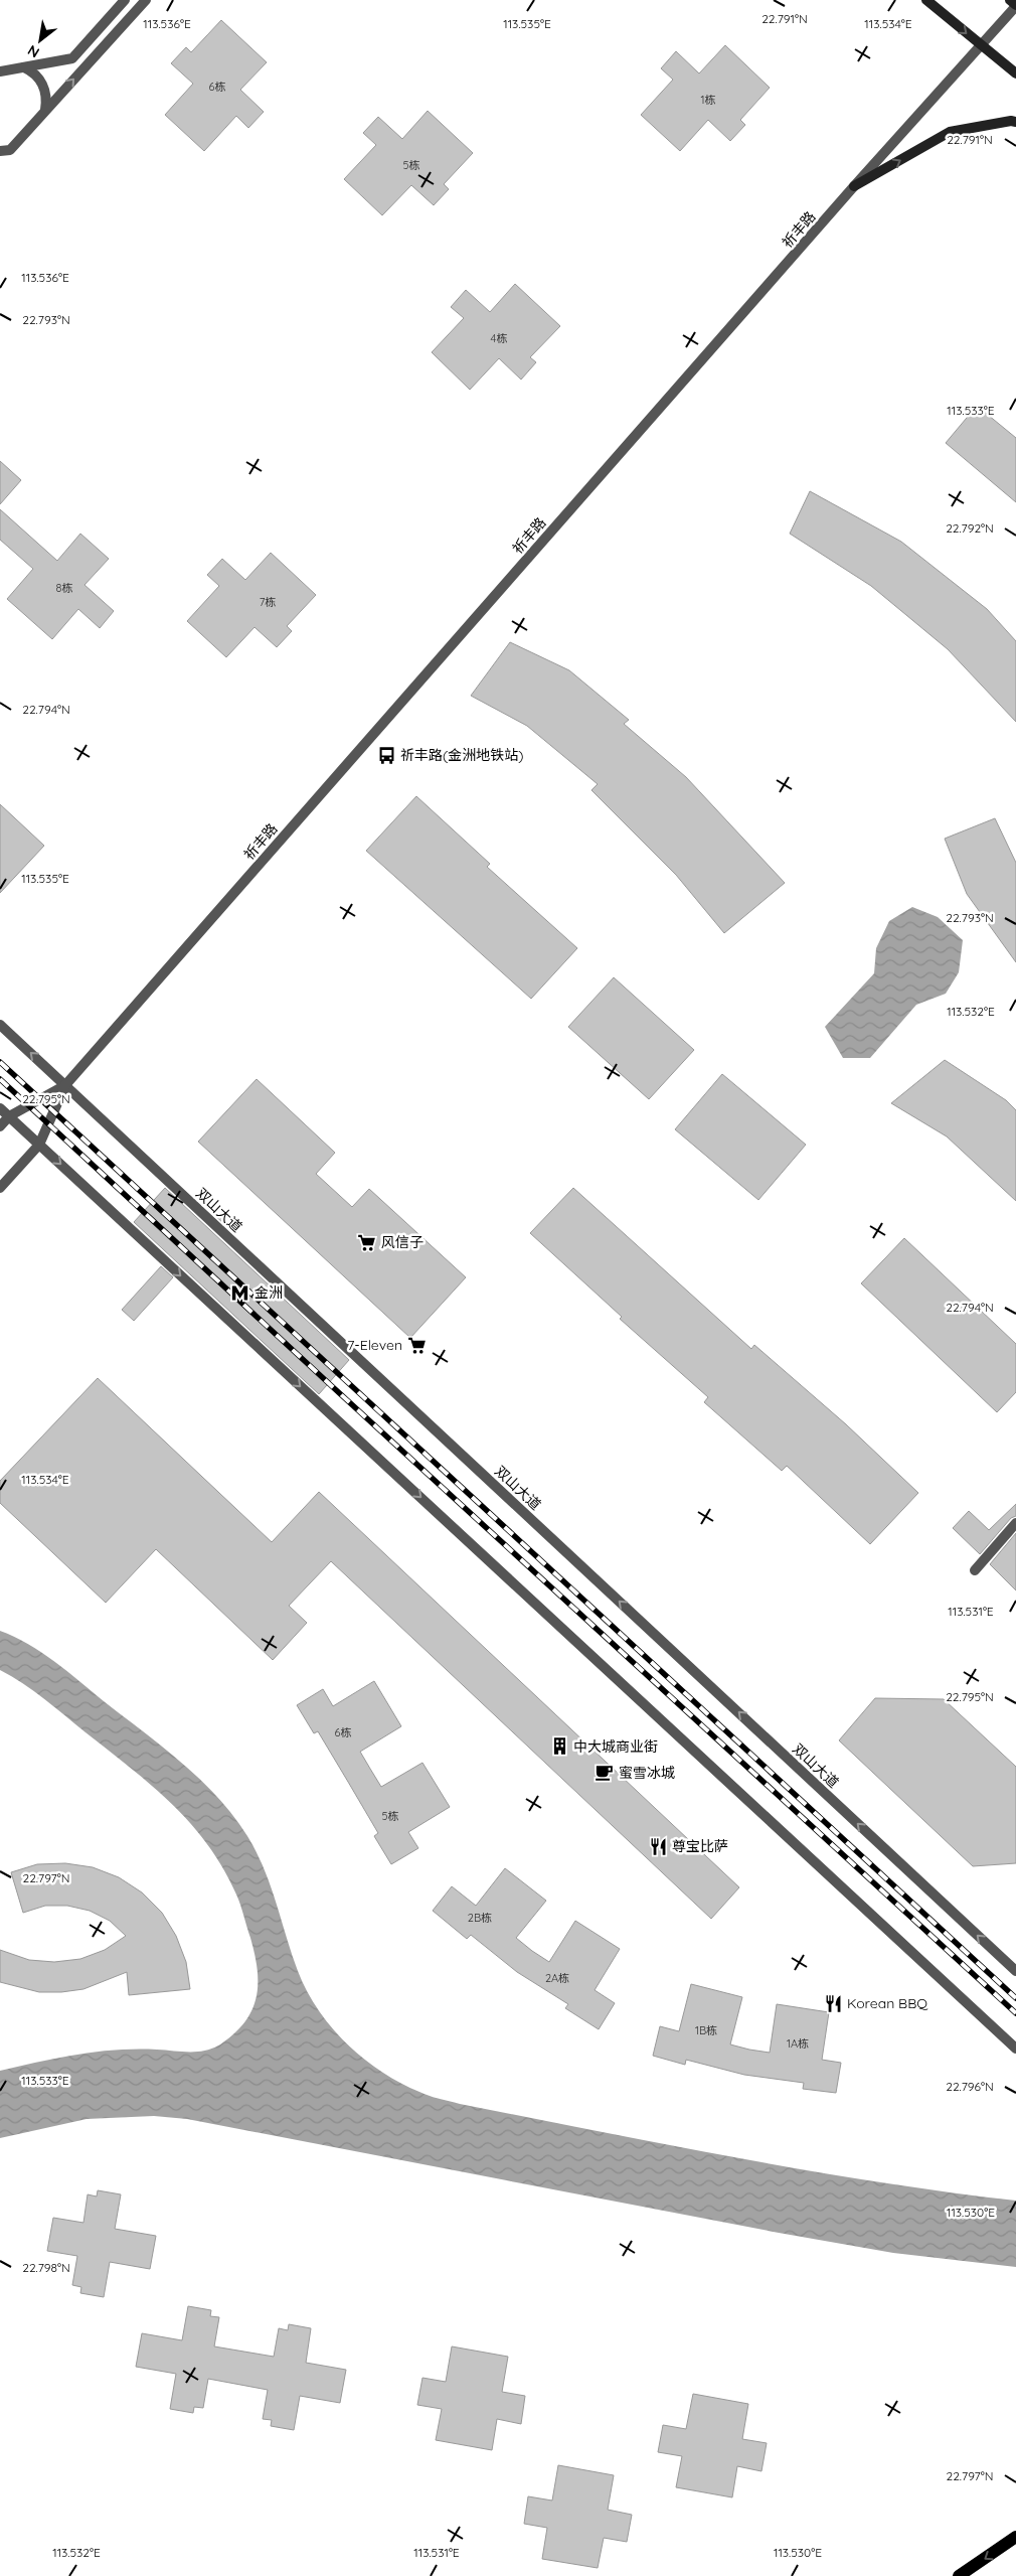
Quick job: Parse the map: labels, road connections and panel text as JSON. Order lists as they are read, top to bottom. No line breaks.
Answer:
{"streets":{"street":["祈丰路","双山大道"]},"crossings":[["祈丰路","双山大道"]],"places":{"bus stop":["祈丰路(金洲地铁站)"],"supermarket":["风信子","7-Eleven"],"metro station":["金洲"],"building":["中大城商业街"],"cafe":["蜜雪冰城"],"restaurant":["尊宝比萨","Korean BBQ"]},"house_numbers":["6栋","1栋","5栋","4栋","8栋","7栋","6栋","5栋","2B栋","2A栋","1B栋","1A栋"],"north":"bottom left","coordinates":["22.791°N","113.536°E","113.535°E","113.534°E","22.793°N","113.533°E","22.792°N","22.794°N","113.532°E","22.795°N","113.531°E","22.797°N","22.796°N","113.530°E","22.798°N"]}
